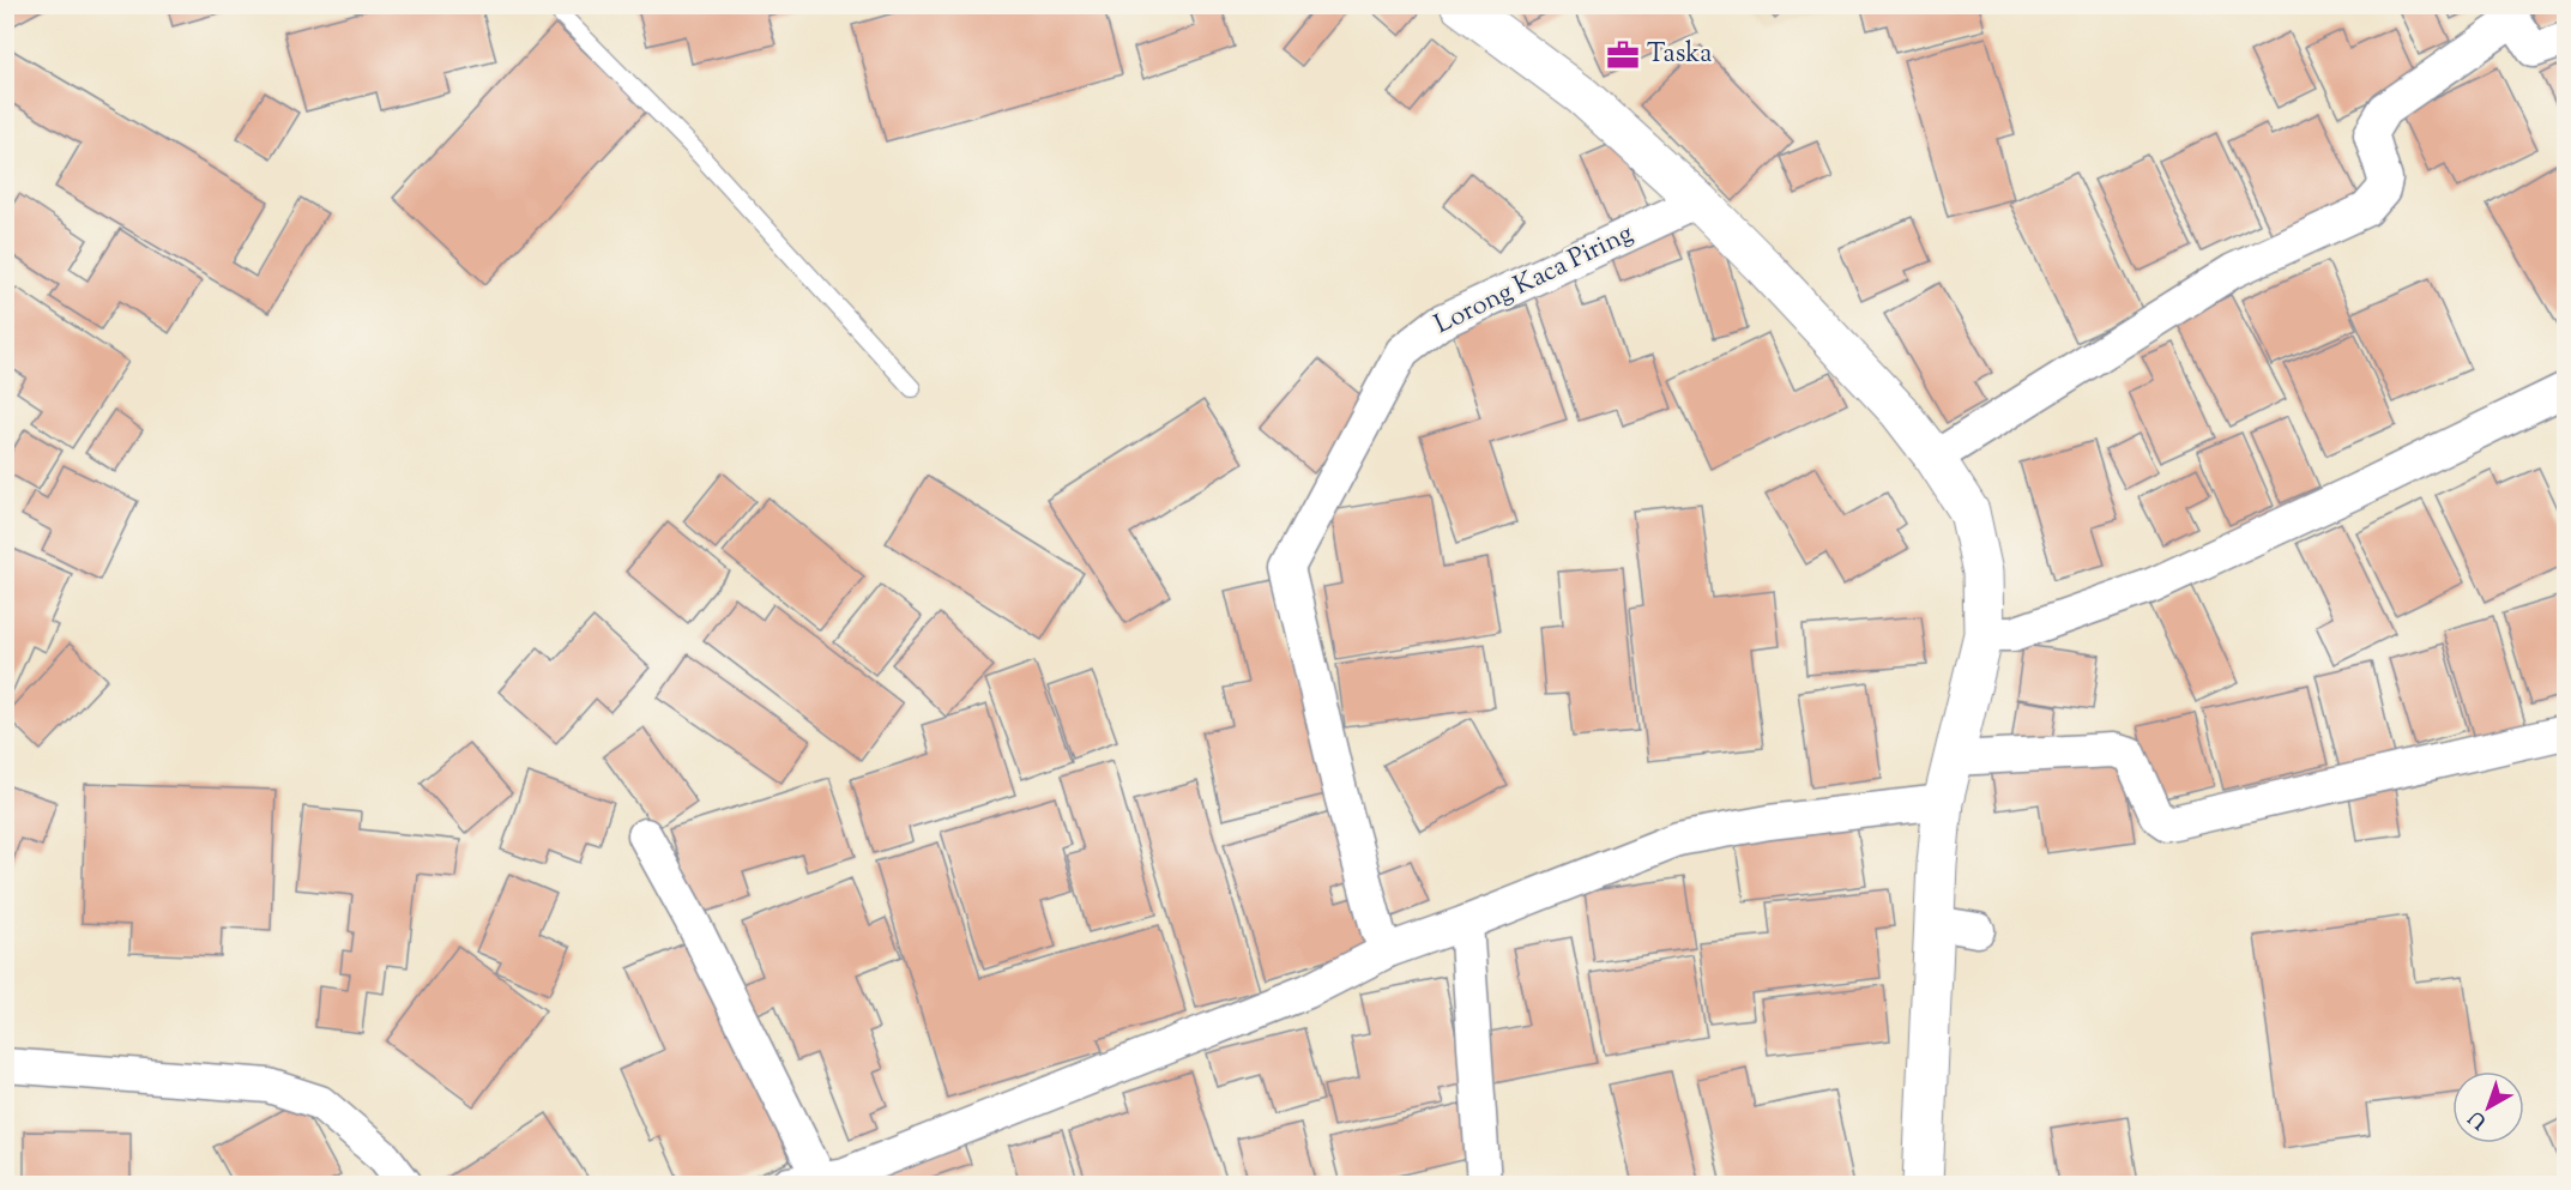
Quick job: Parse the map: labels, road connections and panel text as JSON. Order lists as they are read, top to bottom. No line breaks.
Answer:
{"streets":{"street":["Lorong Kaca Piring"]},"places":{"office":["Taska"]},"north":"bottom left"}
